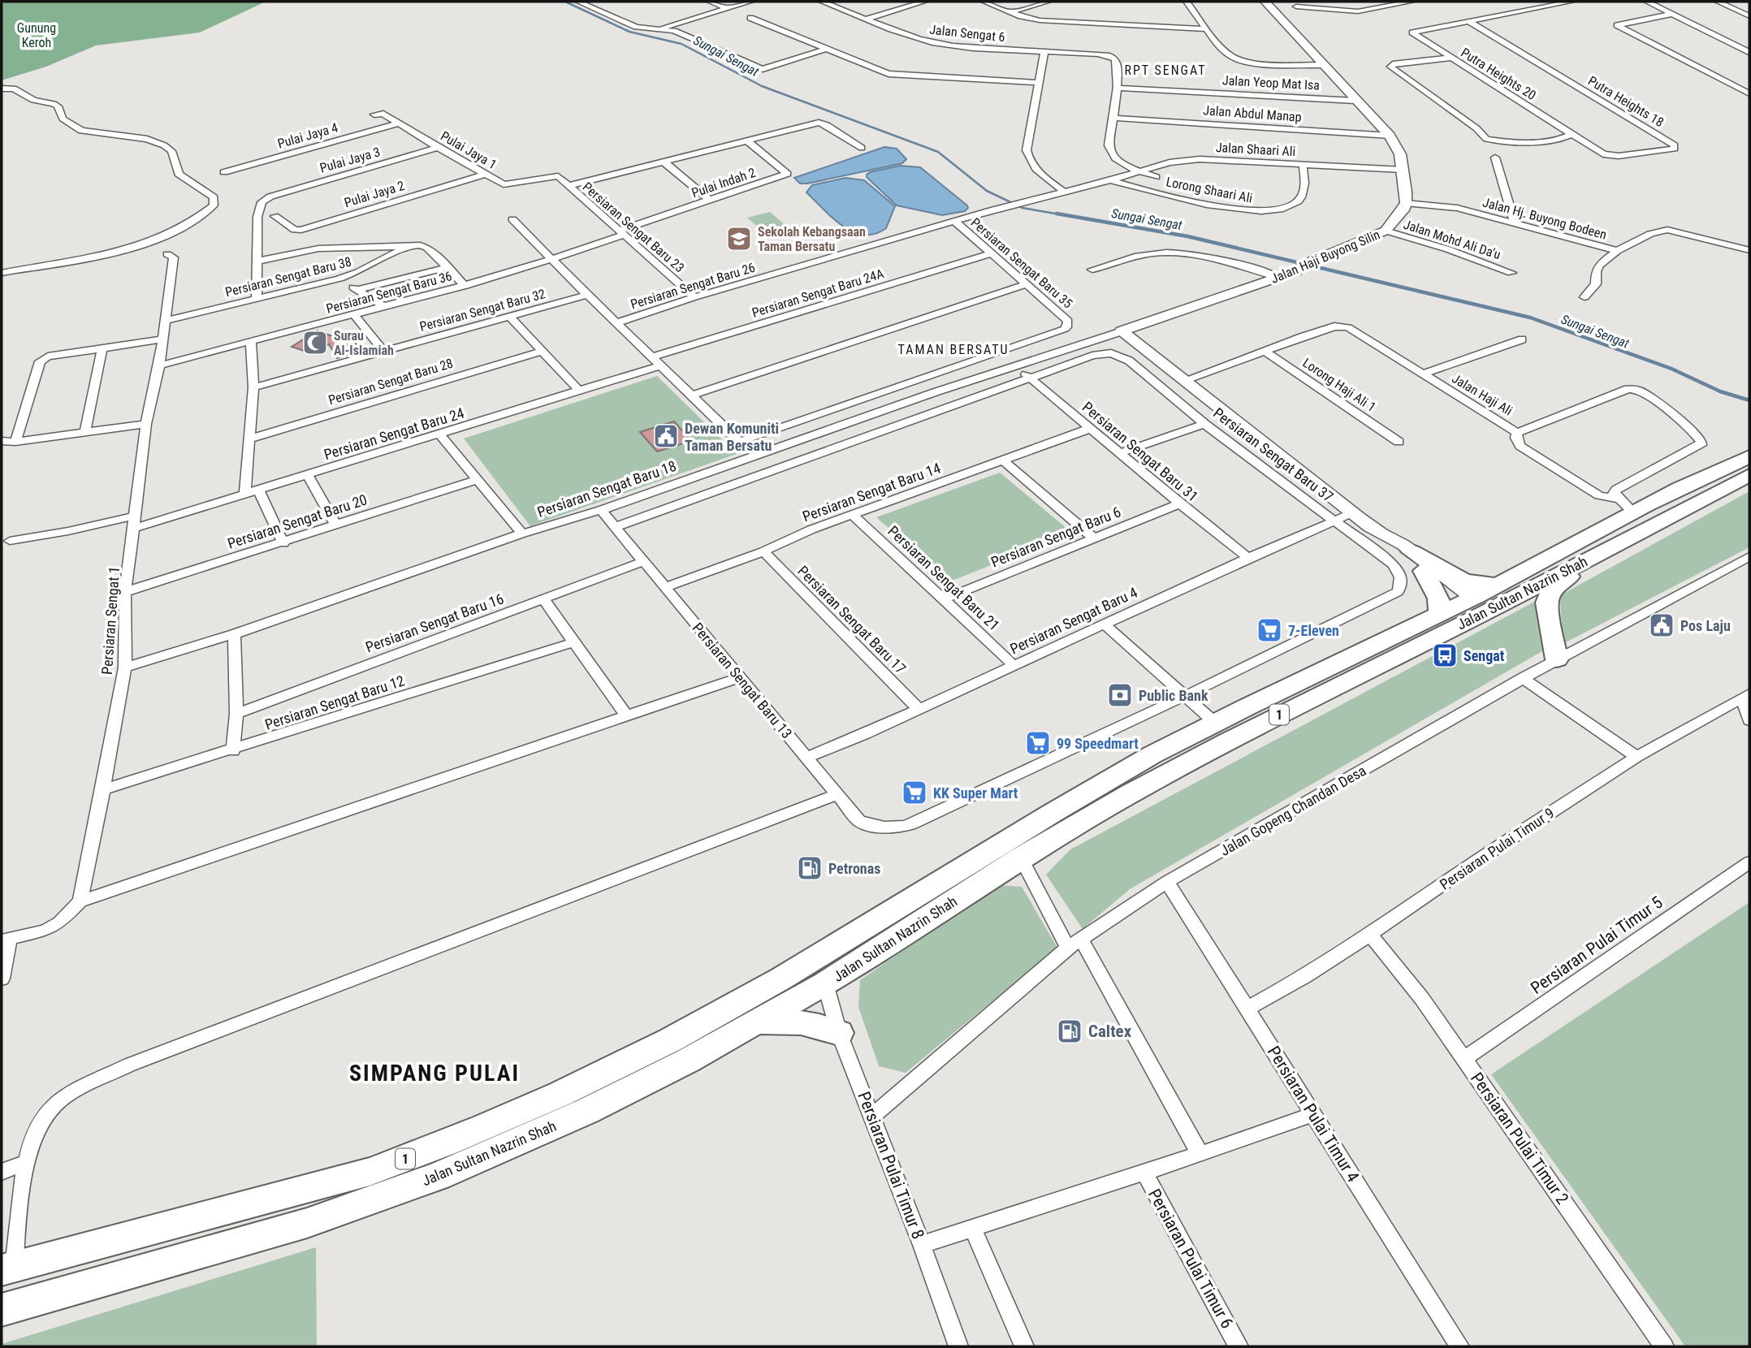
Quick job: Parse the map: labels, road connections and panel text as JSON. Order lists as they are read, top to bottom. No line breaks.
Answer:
{"streets":{"highway":["Jalan Sultan Nazrin Shah","1"],"street":["Jalan Sengat 6","Putra Heights 20","Jalan Yeop Mat Isa","Putra Heights 18","Jalan Abdul Manap","Pulai Jaya 4","Jalan Shaari Ali","Pulai Jaya 1","Pulai Jaya 3","Pulai Indah 2","Lorong Shaari Ali","Pulai Jaya 2","Jalan Hj. Buyong Bodeen","Persiaran Sengat Baru 23","Jalan Mohd Ali Da'u","Jalan Haji Buyong Silin","Persiaran Sengat Baru 35","Persiaran Sengat Baru 38","Persiaran Sengat Baru 26","Persiaran Sengat Baru 36","Persiaran Sengat Baru 24A","Persiaran Sengat Baru 32","Persiaran Sengat Baru 28","Lorong Haji Ali 1","Jalan Haji Ali","Persiaran Sengat Baru 24","Persiaran Sengat Baru 31","Persiaran Sengat Baru 37","Persiaran Sengat Baru 18","Persiaran Sengat Baru 14","Persiaran Sengat Baru 20","Persiaran Sengat Baru 6","Persiaran Sengat Baru 21","Persiaran Sengat Baru 17","Persiaran Sengat 1","Persiaran Sengat Baru 4","Persiaran Sengat Baru 16","Persiaran Sengat Baru 13","Persiaran Sengat Baru 12","Jalan Gopeng Chandan Desa","Persiaran Pulai Timur 9","Persiaran Pulai Timur 5","Persiaran Pulai Timur 4","Persiaran Pulai Timur 2","Persiaran Pulai Timur 8","Persiaran Pulai Timur 6"]},"crossings":[["Jalan Sengat 6","Jalan Yeop Mat Isa"],["Putra Heights 20","Putra Heights 18"],["Pulai Jaya 4","Pulai Jaya 1"],["Jalan Shaari Ali","Lorong Shaari Ali"],["Jalan Shaari Ali","Persiaran Sengat Baru 26"],["Pulai Jaya 1","Pulai Jaya 3"],["Pulai Jaya 1","Pulai Jaya 2"],["Pulai Jaya 1","Persiaran Sengat Baru 23"],["Pulai Indah 2","Persiaran Sengat Baru 23"],["Pulai Indah 2","Persiaran Sengat Baru 36"],["Jalan Hj. Buyong Bodeen","Jalan Haji Buyong Silin"],["Persiaran Sengat Baru 23","Persiaran Sengat Baru 26"],["Persiaran Sengat Baru 23","Persiaran Sengat Baru 36"],["Jalan Mohd Ali Da'u","Jalan Haji Buyong Silin"],["Jalan Haji Buyong Silin","Persiaran Sengat Baru 18"],["Persiaran Sengat Baru 35","Persiaran Sengat Baru 26"],["Persiaran Sengat Baru 35","Persiaran Sengat Baru 24A"],["Persiaran Sengat Baru 38","Persiaran Sengat 1"],["Persiaran Sengat Baru 36","Persiaran Sengat 1"],["Persiaran Sengat Baru 24A","Persiaran Sengat Baru 24"],["Lorong Haji Ali 1","Jalan Haji Ali"],["Persiaran Sengat Baru 24","Persiaran Sengat 1"],["Persiaran Sengat Baru 31","Persiaran Sengat Baru 37"],["Persiaran Sengat Baru 31","Persiaran Sengat Baru 18"],["Persiaran Sengat Baru 31","Persiaran Sengat Baru 14"],["Persiaran Sengat Baru 31","Persiaran Sengat Baru 6"],["Persiaran Sengat Baru 31","Persiaran Sengat Baru 4"],["Persiaran Sengat Baru 37","Persiaran Sengat Baru 4"],["Persiaran Sengat Baru 37","Persiaran Sengat Baru 13"],["Persiaran Sengat Baru 18","Persiaran Sengat 1"],["Persiaran Sengat Baru 18","Persiaran Sengat Baru 13"],["Persiaran Sengat Baru 14","Persiaran Sengat Baru 21"],["Persiaran Sengat Baru 14","Persiaran Sengat Baru 17"],["Persiaran Sengat Baru 14","Persiaran Sengat Baru 13"],["Persiaran Sengat Baru 20","Persiaran Sengat 1"],["Persiaran Sengat Baru 6","Persiaran Sengat Baru 21"],["Persiaran Sengat Baru 21","Persiaran Sengat Baru 4"],["Jalan Sultan Nazrin Shah","1"],["Jalan Sultan Nazrin Shah","Persiaran Pulai Timur 8"],["Persiaran Sengat Baru 17","Persiaran Sengat Baru 4"],["Persiaran Sengat 1","Persiaran Sengat Baru 12"],["Persiaran Sengat Baru 4","Persiaran Sengat Baru 13"],["Persiaran Sengat Baru 16","Persiaran Sengat Baru 13"],["Jalan Gopeng Chandan Desa","Persiaran Pulai Timur 4"],["Jalan Gopeng Chandan Desa","Persiaran Pulai Timur 8"],["Persiaran Pulai Timur 9","Persiaran Pulai Timur 4"],["Persiaran Pulai Timur 9","Persiaran Pulai Timur 2"],["Persiaran Pulai Timur 5","Persiaran Pulai Timur 2"]],"districts":["RPT SENGAT","TAMAN BERSATU","SIMPANG PULAI"],"water":["Sungai Sengat"],"parks":["Gunung Keroh"],"places":{"school or university":["Sekolah Kebangsaan Taman Bersatu"],"mosque":["Surau Al-Islamiah"],"public building":["Dewan Komuniti Taman Bersatu","Pos Laju"],"supermarket":["7-Eleven","99 Speedmart","KK Super Mart"],"bus stop":["Sengat"],"bank":["Public Bank"],"fuel station":["Petronas","Caltex"]}}
